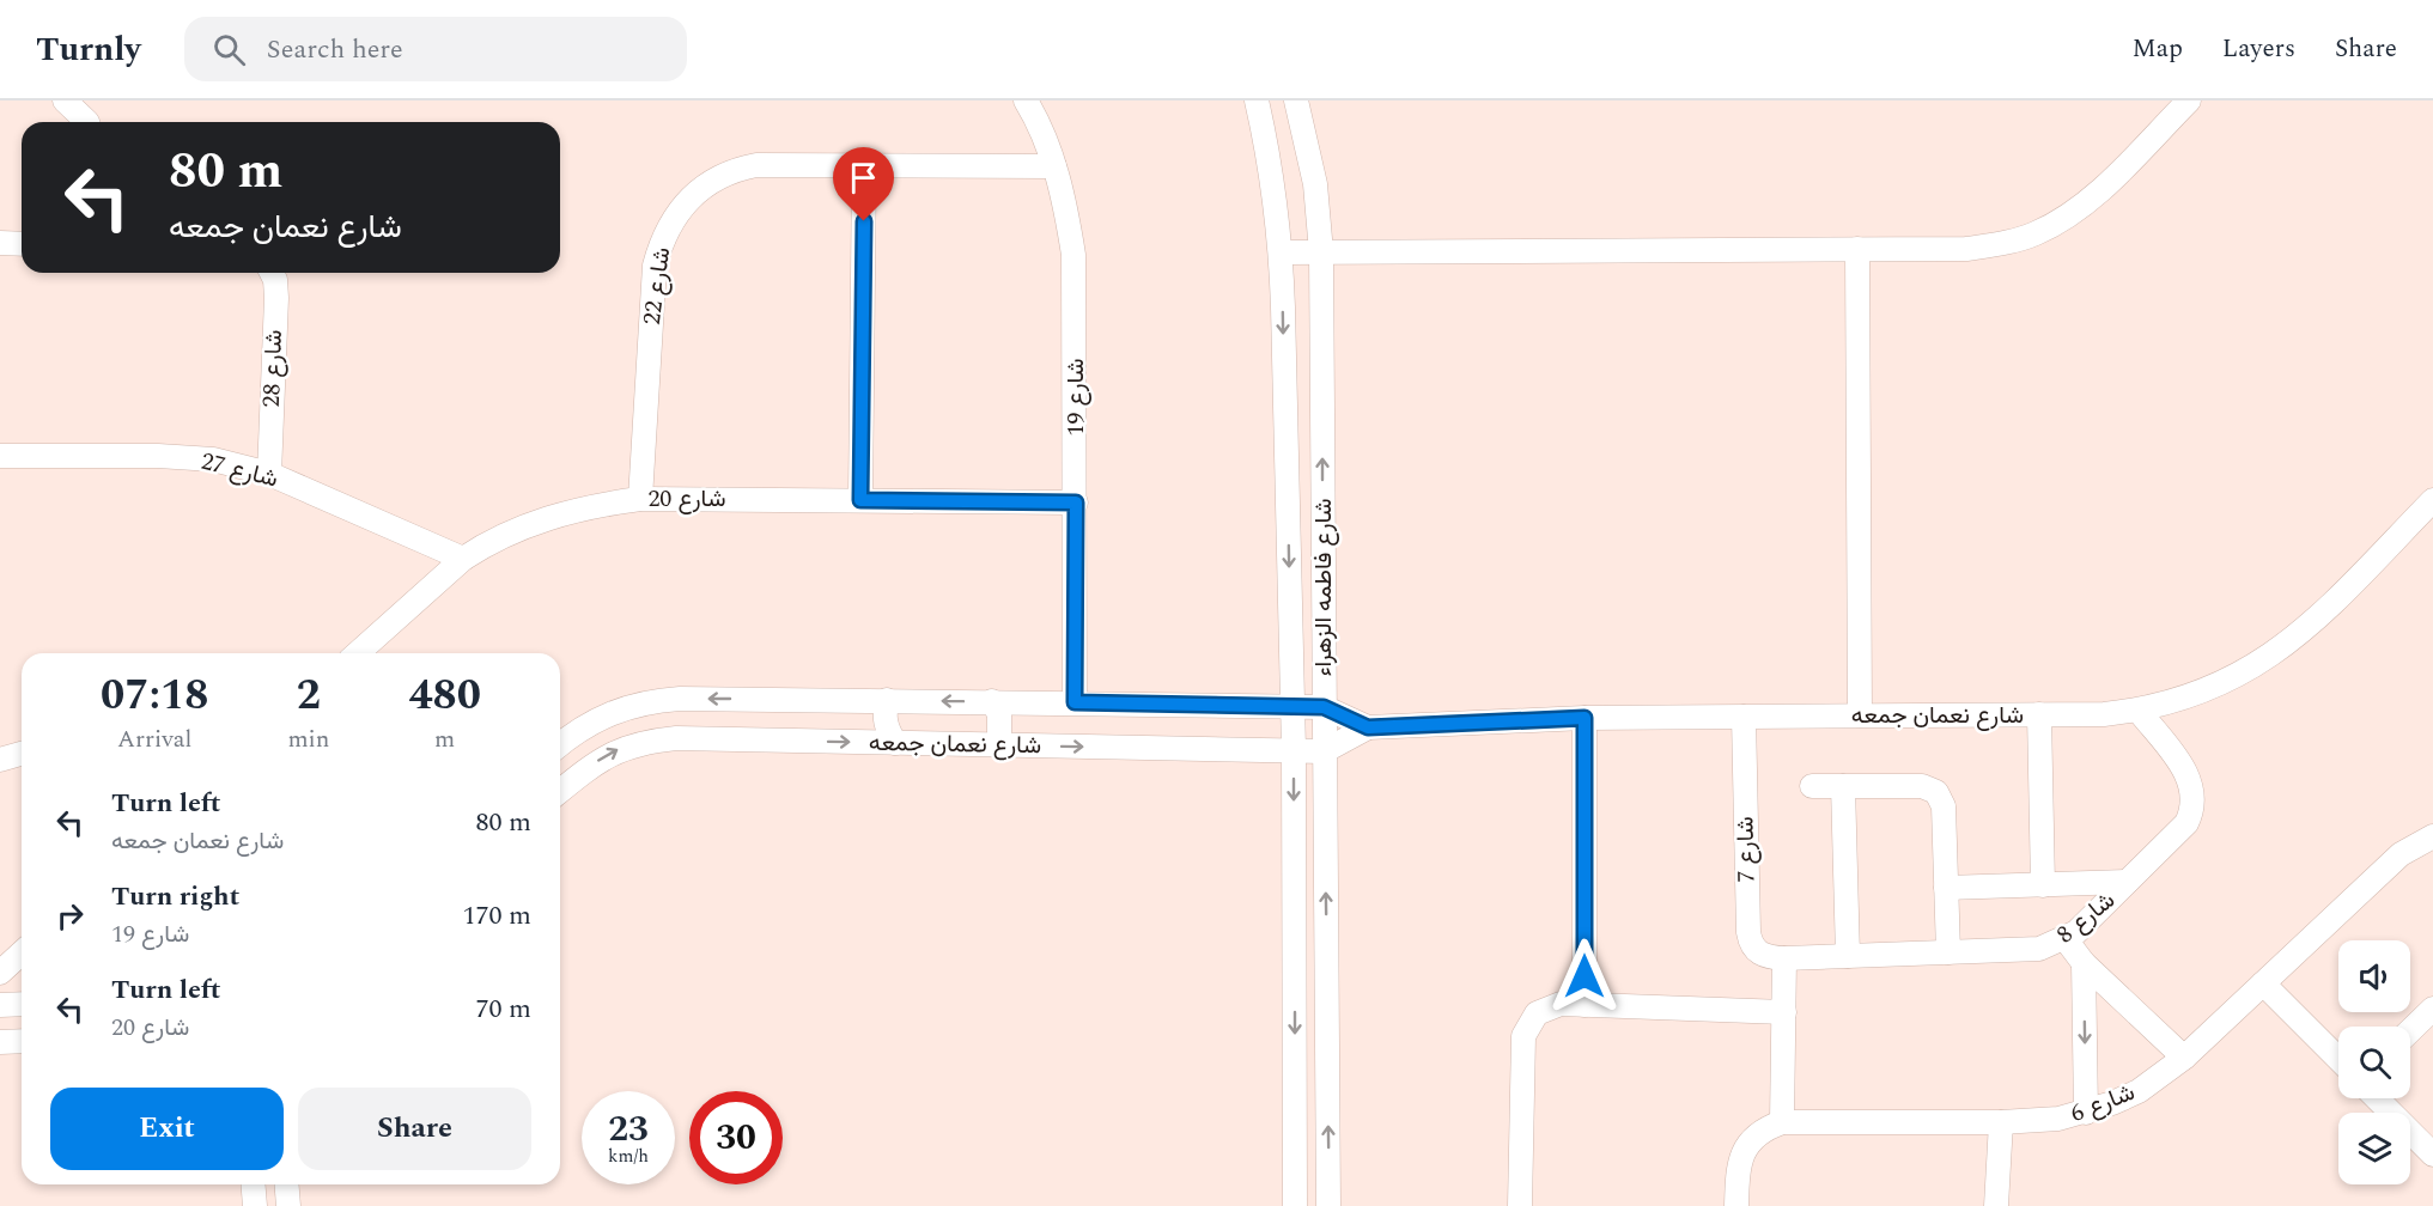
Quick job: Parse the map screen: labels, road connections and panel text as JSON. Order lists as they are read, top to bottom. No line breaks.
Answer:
{"streets":{"street":["شارع 22","شارع 28","شارع 19","شارع 27","شارع 20","شارع فاطمه الزهراء","شارع نعمان جمعه","شارع 7","شارع 8","شارع 6"]},"crossings":[["شارع 22","شارع 19"],["شارع 22","شارع 20"],["شارع 28","شارع 27"],["شارع 19","شارع 20"],["شارع 19","شارع نعمان جمعه"],["شارع 27","شارع 20"],["شارع فاطمه الزهراء","شارع نعمان جمعه"],["شارع نعمان جمعه","شارع 7"],["شارع نعمان جمعه","شارع 8"],["شارع 7","شارع 8"]],"page":{"header":"Turnly","search":"Search here","nav":["Map","Layers","Share"],"turn":["80 m","شارع نعمان جمعه"],"eta":["07:18","Arrival","2","min","480","m"],"list":[{"name":"Turn left","note":"شارع نعمان جمعه","value":"80 m"},{"name":"Turn right","note":"شارع 19","value":"170 m"},{"name":"Turn left","note":"شارع 20","value":"70 m"}],"buttons":["Exit","Share"],"speed":"23 km/h","limit":"30"}}
